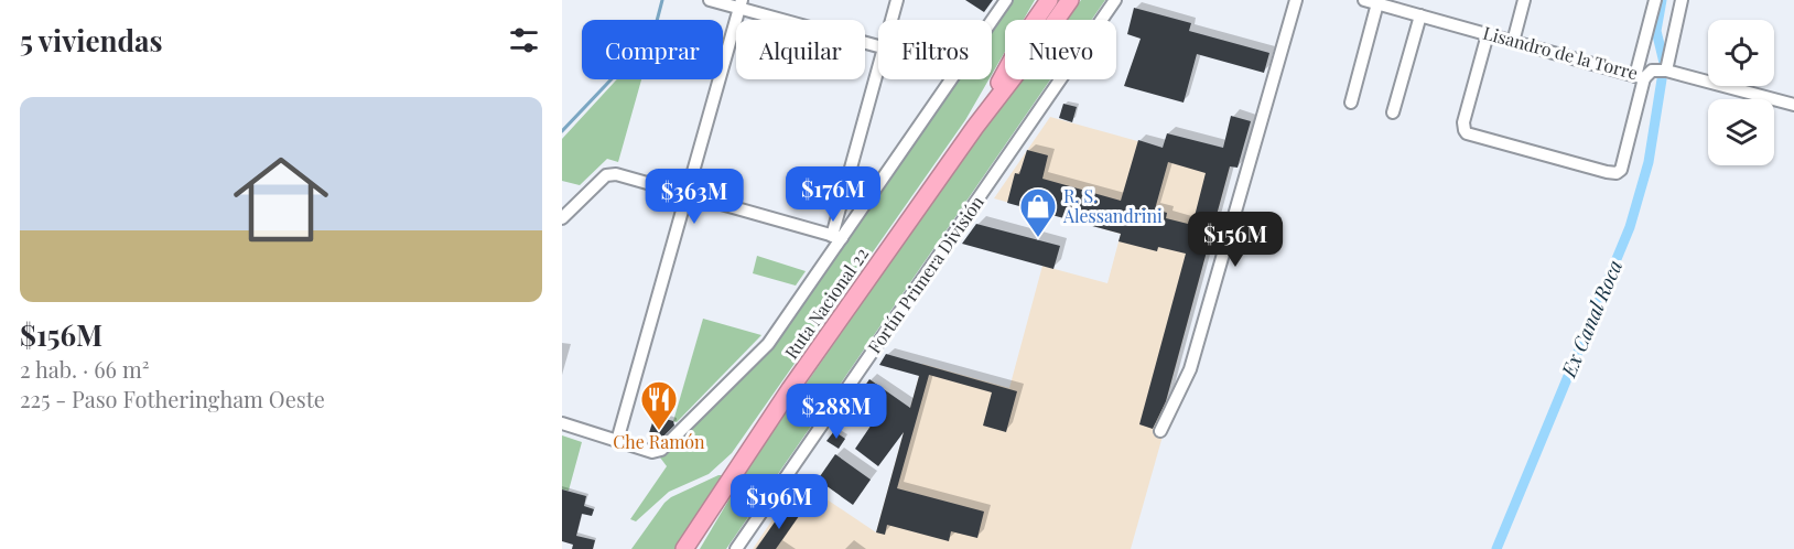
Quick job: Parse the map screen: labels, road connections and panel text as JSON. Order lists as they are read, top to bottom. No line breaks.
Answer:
{"streets":{"highway":["Ruta Nacional 22"],"street":["Lisandro de la Torre","Fortín Primera División"]},"water":["Ex Canal Roca"],"places":{"shop":["R. S. Alessandrini"],"restaurant":["Che Ramón"]},"page":{"heading":"5 viviendas","chip":["Comprar","Alquilar","Filtros","Nuevo"],"list":[{"name":"$156M","note":"2 hab. · 66 m² · 225 - Paso Fotheringham Oeste"}],"price":["$176M","$363M","$156M","$288M","$196M"]}}
